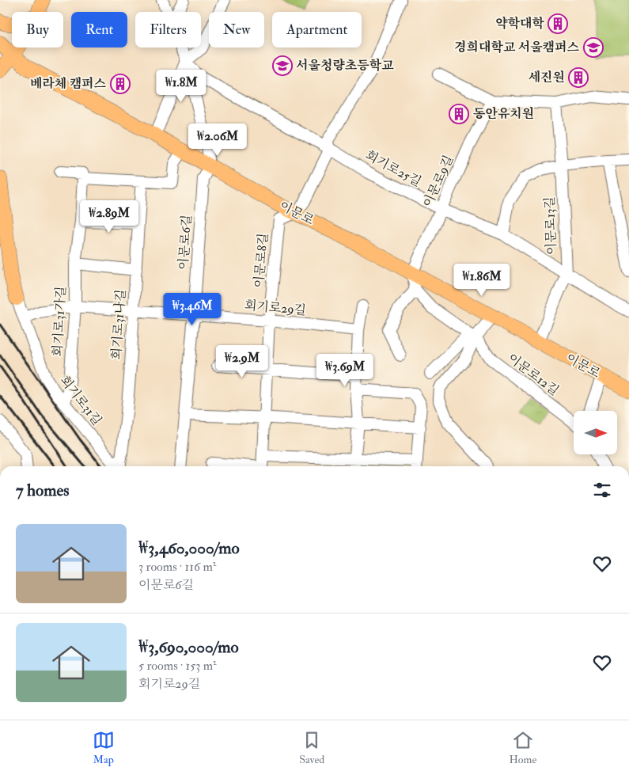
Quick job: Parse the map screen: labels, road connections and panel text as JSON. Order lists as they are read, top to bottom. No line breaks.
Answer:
{"streets":{"main road":["이문로"],"street":["회기로25길","이문로9길","이문로13길","이문로6길","이문로8길","회기로29길","회기로31가길","회기로31나길","이문로12길","회기로31길"]},"crossings":[["회기로25길","이문로9길"],["회기로25길","이문로13길"],["이문로9길","이문로"],["이문로","이문로13길"],["이문로","이문로6길"],["이문로","이문로8길"],["이문로6길","회기로29길"],["이문로8길","회기로29길"],["회기로29길","회기로31가길"],["회기로29길","회기로31나길"],["회기로29길","회기로31길"],["회기로31가길","회기로31길"]],"places":{"building":["약학대학","세진원","베라체 캠퍼스","동안유치원"],"school or university":["경희대학교 서울캠퍼스","서울청량초등학교"]},"north":"right","page":{"chip":["Buy","Rent","Filters","New","Apartment"],"price":["₩1.8M","₩2.06M","₩2.89M","₩1.86M","₩3.46M","₩2.9M","₩3.69M"],"heading":"7 homes","list":[{"name":"₩3,460,000/mo","note":"3 rooms · 116 m² · 이문로6길"},{"name":"₩3,690,000/mo","note":"5 rooms · 153 m² · 회기로29길"}],"tabs":["Map","Saved","Home"]}}
